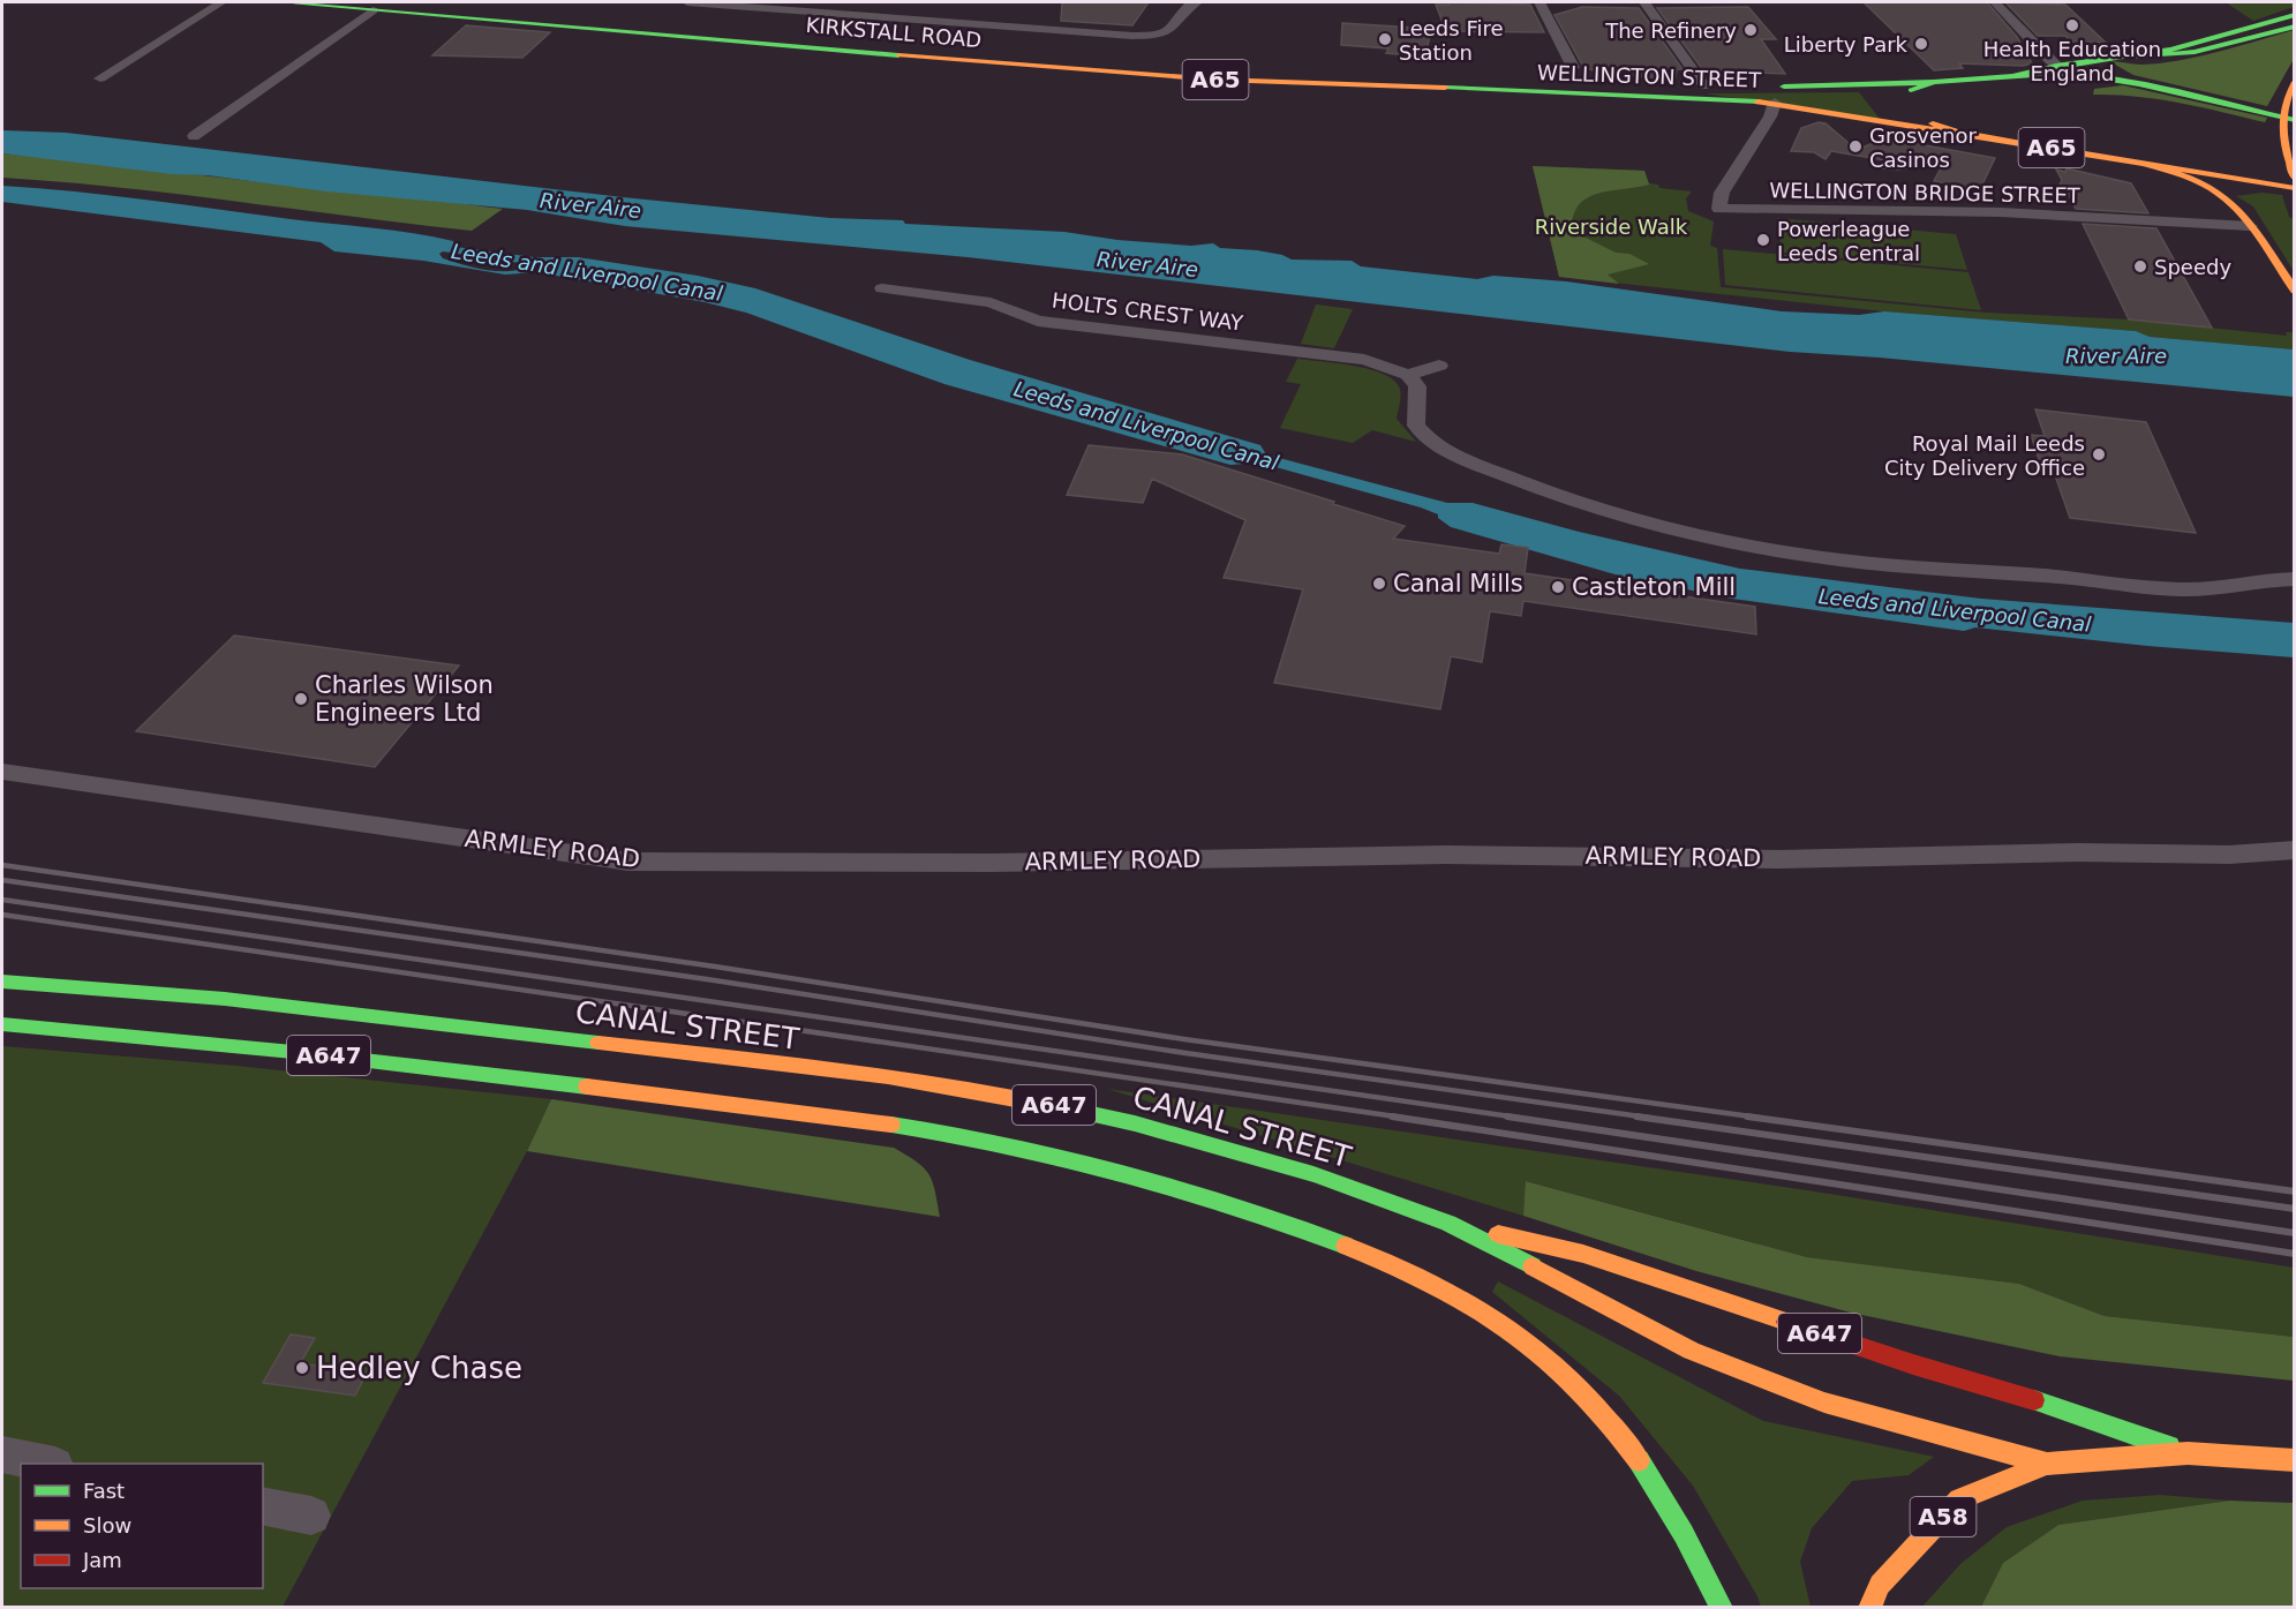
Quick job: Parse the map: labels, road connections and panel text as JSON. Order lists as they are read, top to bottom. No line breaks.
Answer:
{"streets":{"main road":["KIRKSTALL ROAD","WELLINGTON STREET","A65","CANAL STREET","A647","A58"],"street":["WELLINGTON BRIDGE STREET","HOLTS CREST WAY","ARMLEY ROAD"]},"crossings":[["KIRKSTALL ROAD","WELLINGTON STREET"],["WELLINGTON STREET","A65"],["WELLINGTON STREET","WELLINGTON BRIDGE STREET"],["CANAL STREET","A647"],["CANAL STREET","A58"],["A647","A58"]],"water":["River Aire","Leeds and Liverpool Canal"],"parks":["Riverside Walk"],"places":["Health Education England","The Refinery","Leeds Fire Station","Liberty Park","Grosvenor Casinos","Powerleague Leeds Central","Speedy","Royal Mail Leeds City Delivery Office","Canal Mills","Castleton Mill","Charles Wilson Engineers Ltd","Hedley Chase"],"legend":["Fast","Slow","Jam"]}
